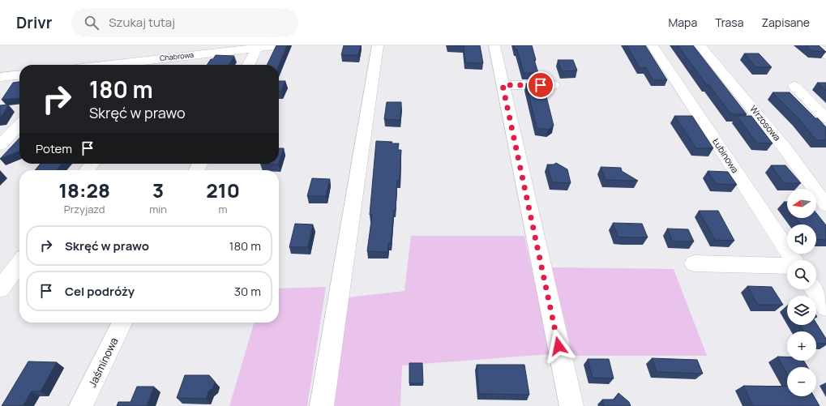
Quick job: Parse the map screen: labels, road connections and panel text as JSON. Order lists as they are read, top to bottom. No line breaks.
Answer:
{"streets":{"street":["Chabrowa","Wrzosowa","Łubinowa","Jaśminowa"]},"north":"left","page":{"header":"Drivr","search":"Szukaj tutaj","nav":["Mapa","Trasa","Zapisane"],"turn":["180 m","Skręć w prawo"],"then":"Potem","eta":["18:28","Przyjazd","3","min","210","m"],"map_buttons":["+","−"],"list":[{"name":"Skręć w prawo","value":"180 m"},{"name":"Cel podróży","value":"30 m"}]}}
